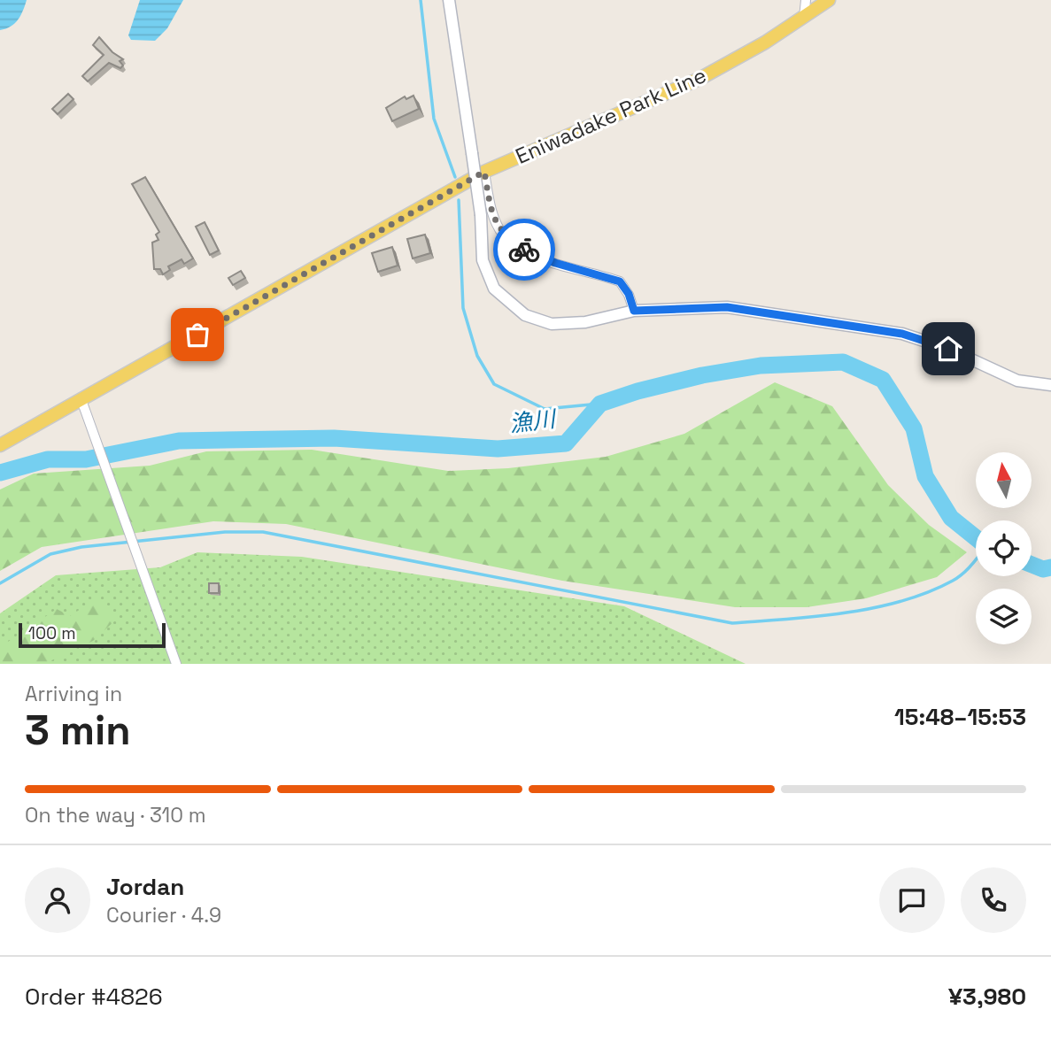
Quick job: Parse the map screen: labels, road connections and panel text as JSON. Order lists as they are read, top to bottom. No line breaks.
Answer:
{"streets":{"main road":["Eniwadake Park Line"]},"water":["漁川"],"scale_bar":"100 m","north":"top","page":{"scale":"100 m","heading":["3 min","Arriving in","15:48–15:53"],"panel":["Jordan","Courier · 4.9","Order #4826","¥3,980"],"bar":"On the way · 310 m"}}
